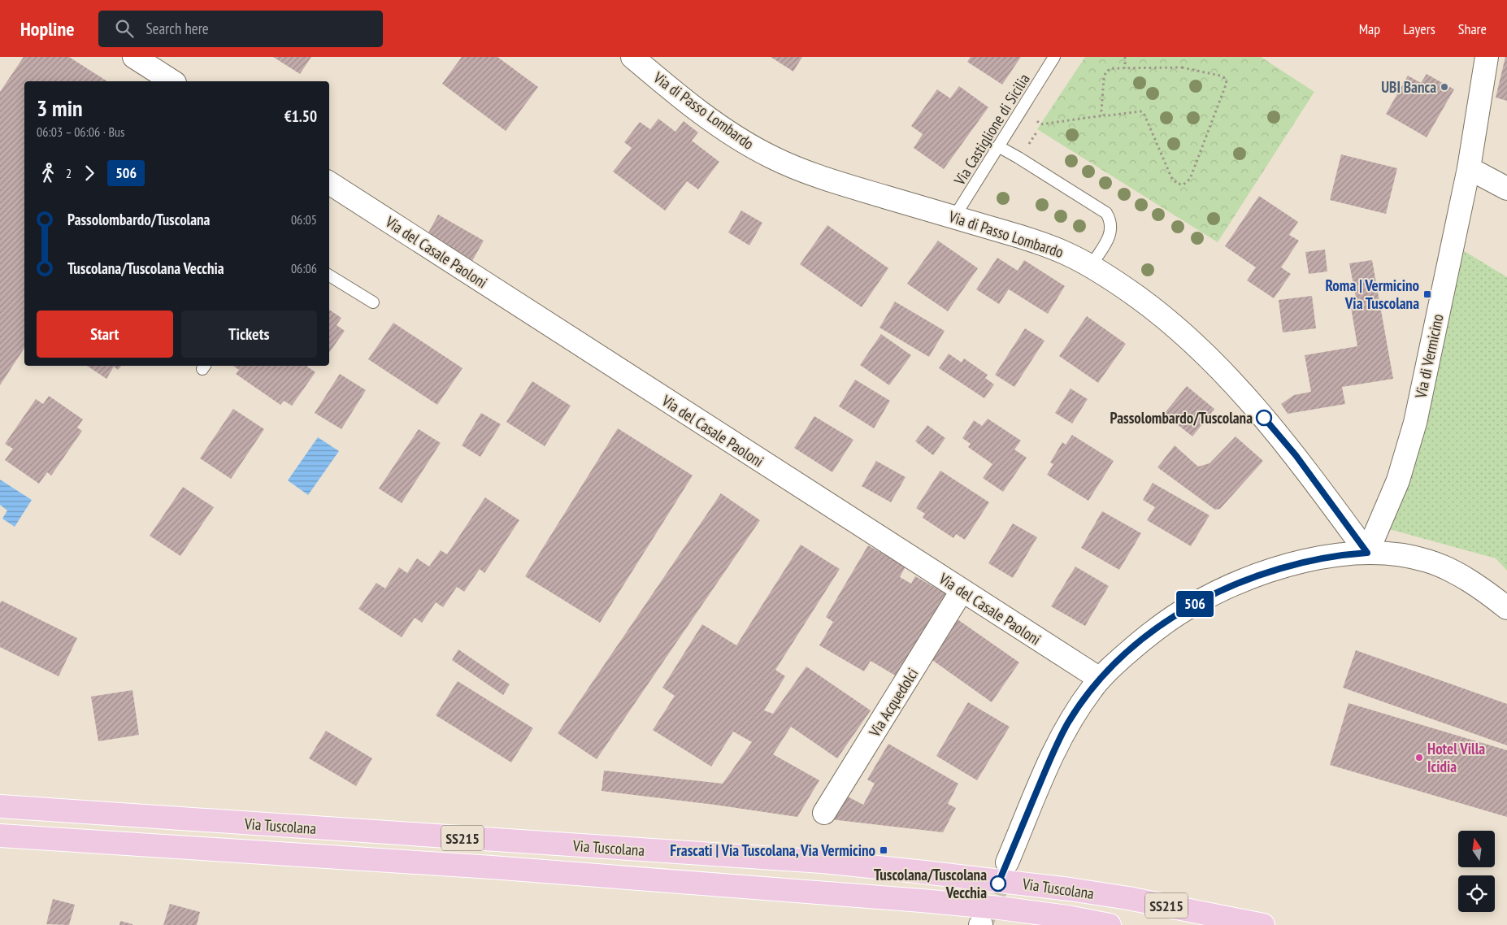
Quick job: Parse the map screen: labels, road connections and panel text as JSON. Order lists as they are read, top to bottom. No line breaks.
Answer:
{"streets":{"main road":["Via Tuscolana","SS215"],"street":["Via di Passo Lombardo","Via del Casale Paoloni","Via di Vermicino","Via Acquedolci"],"lane":["Via Castiglione di Sicilia"]},"crossings":[["Via di Passo Lombardo","Via Castiglione di Sicilia"],["Via di Passo Lombardo","Via di Vermicino"],["Via del Casale Paoloni","Via Acquedolci"]],"places":{"other":["UBI Banca","Passolombardo/Tuscolana","Hotel Villa Icidia","Tuscolana/Tuscolana Vecchia"],"transit":["Roma | Vermicino Via Tuscolana","Frascati | Via Tuscolana, Via Vermicino"]},"lines":["bus line 506"],"north":"top","page":{"header":"Hopline","search":"Search here","nav":["Map","Layers","Share"],"on_map":"506","heading":["3 min","06:03 – 06:06 · Bus","€1.50"],"legs":["2","506"],"list":[{"name":"Passolombardo/Tuscolana","value":"06:05"},{"name":"Tuscolana/Tuscolana Vecchia","value":"06:06"}],"buttons":["Start","Tickets"]}}
